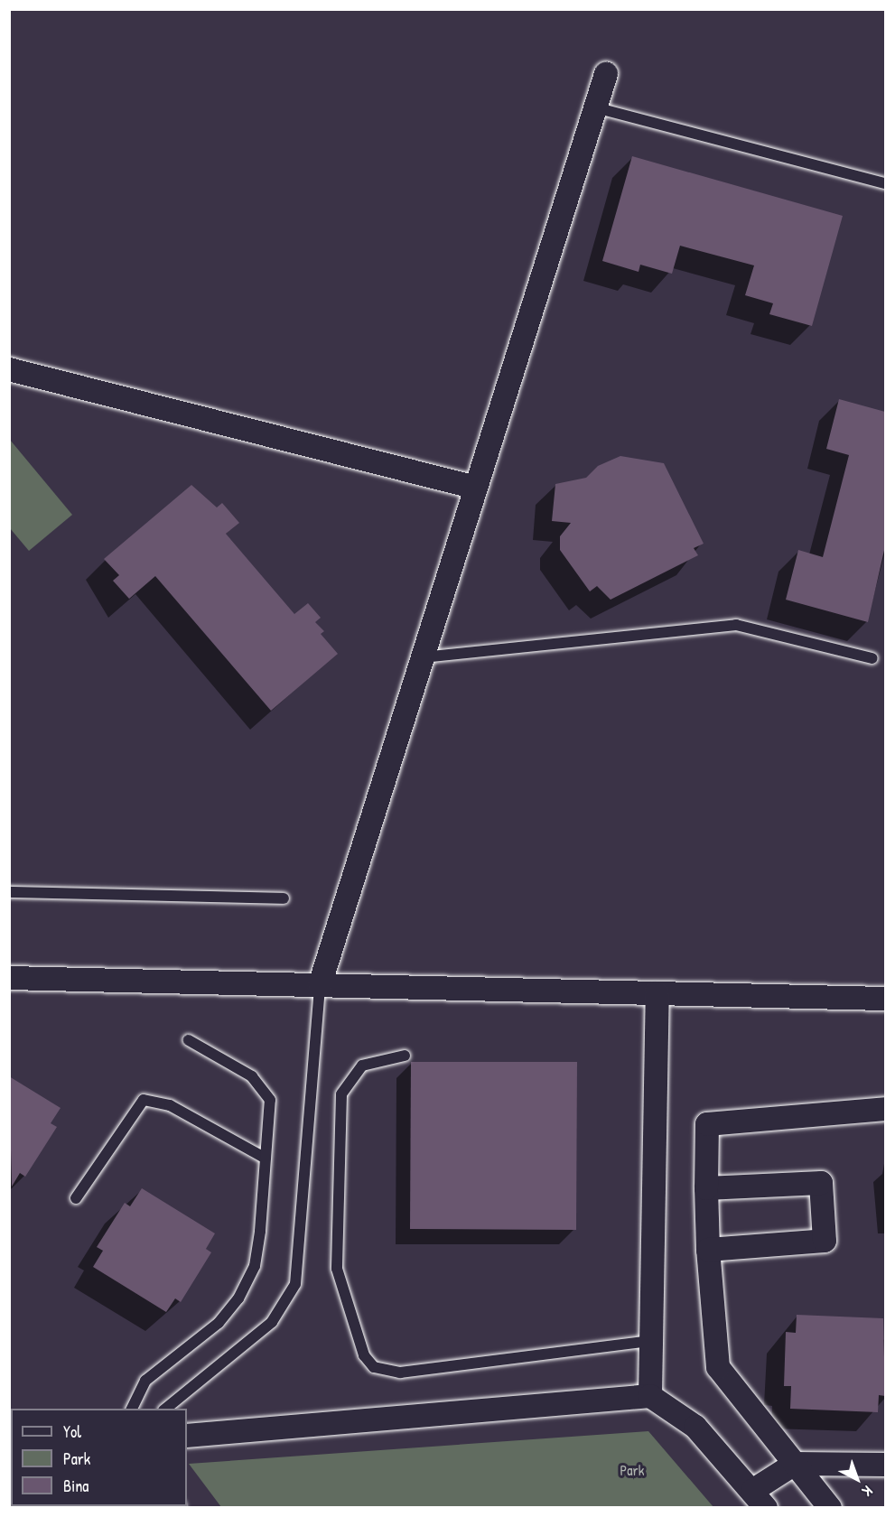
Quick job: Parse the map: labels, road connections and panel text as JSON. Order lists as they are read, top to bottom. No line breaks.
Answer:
{"parks":["Park"],"legend":["Yol","Park","Bina"],"north":"bottom right"}
